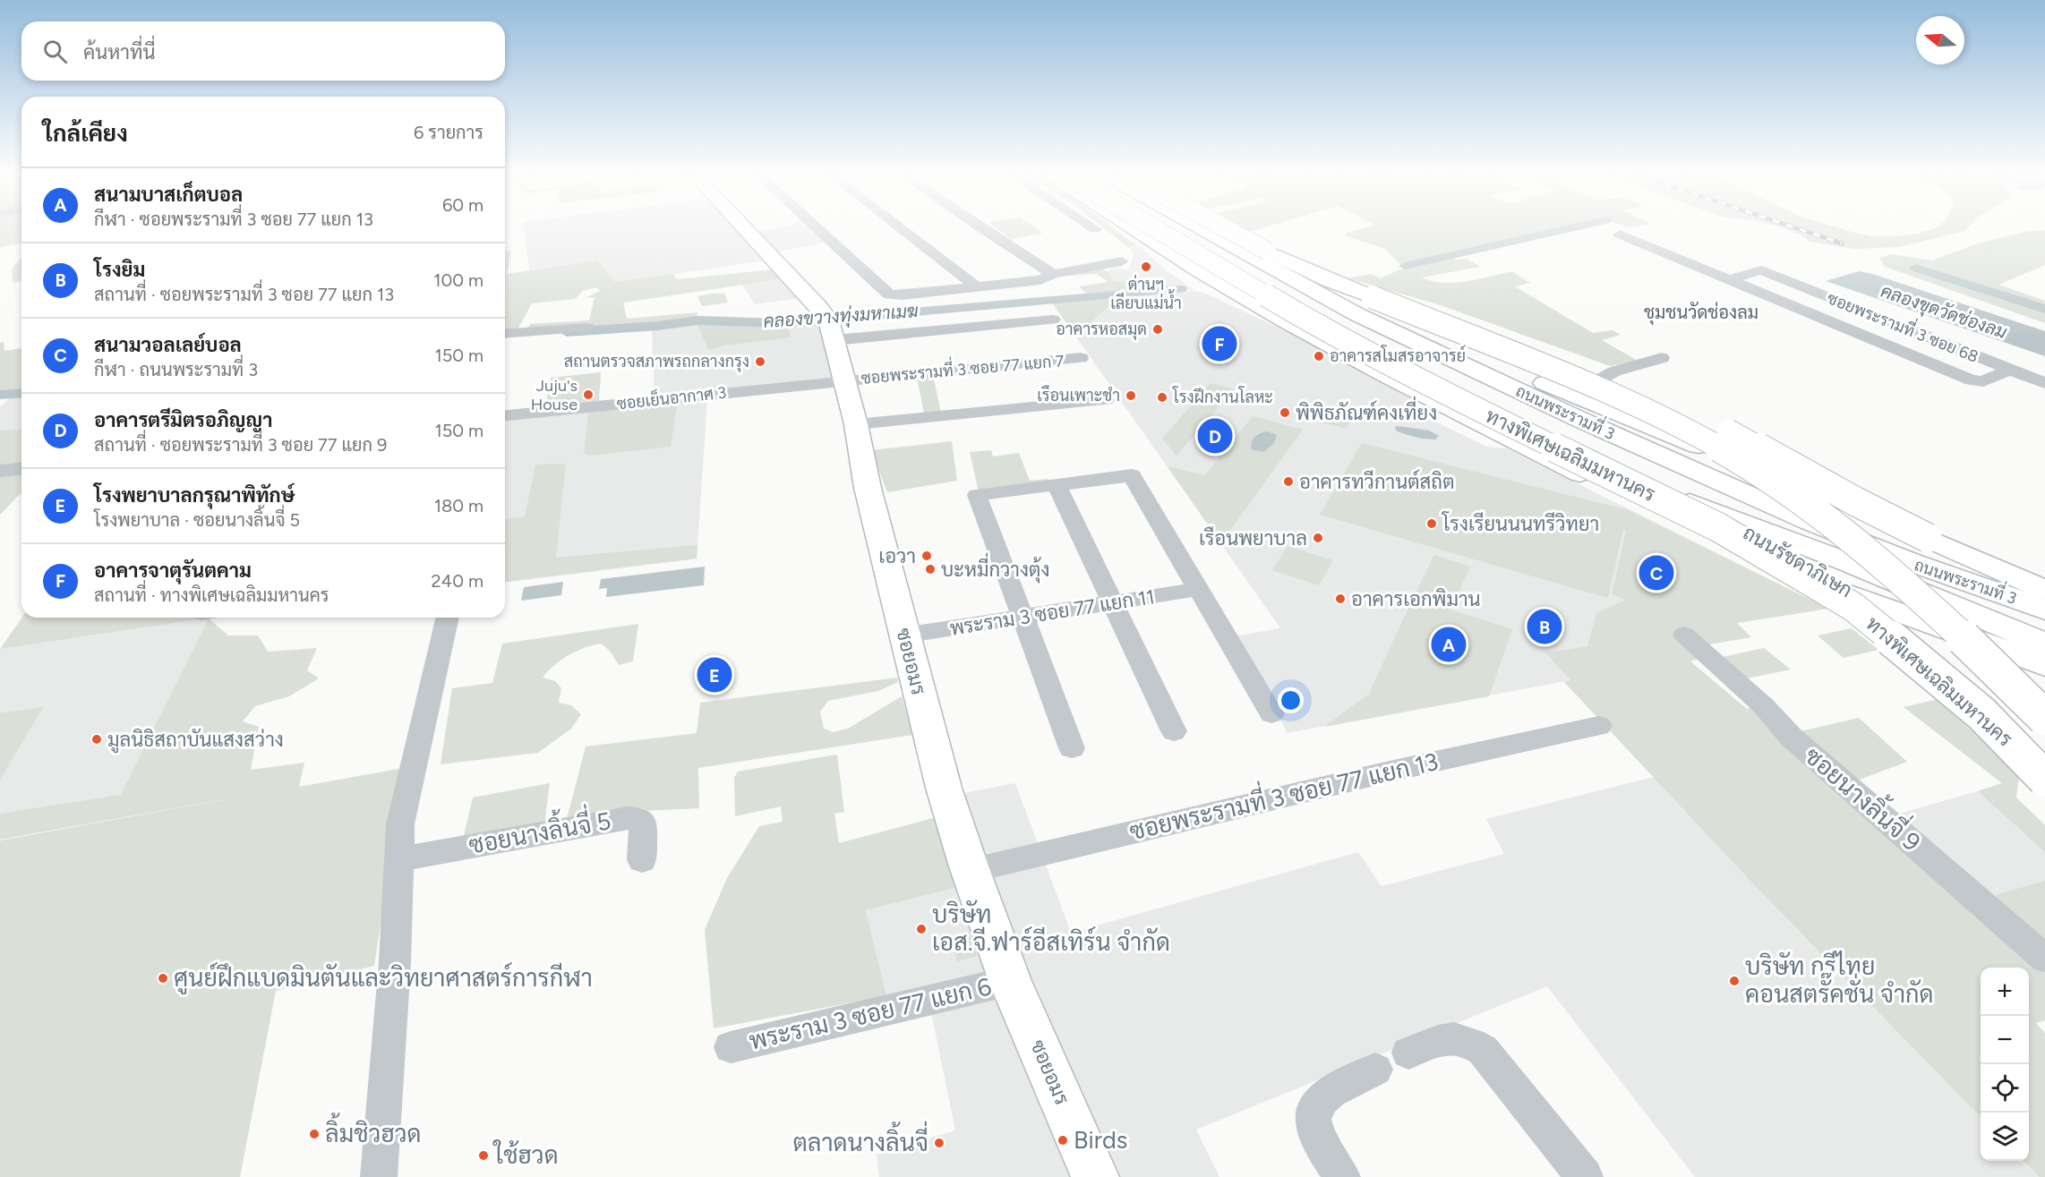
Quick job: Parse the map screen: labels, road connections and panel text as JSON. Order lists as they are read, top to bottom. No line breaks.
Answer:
{"streets":{"main road":["ถนนพระรามที่ 3","ทางพิเศษเฉลิมมหานคร","ถนนรัชดาภิเษก","ซอยอมร"],"street":["ซอยพระรามที่ 3 ซอย 68","ซอยพระรามที่ 3 ซอย 77 แยก 7","ซอยเย็นอากาศ 3","พระราม 3 ซอย 77 แยก 11","ซอยพระรามที่ 3 ซอย 77 แยก 13","ซอยนางลิ้นจี่ 9","ซอยนางลิ้นจี่ 5","พระราม 3 ซอย 77 แยก 6"]},"crossings":[["ซอยพระรามที่ 3 ซอย 77 แยก 7","ซอยเย็นอากาศ 3"],["ซอยพระรามที่ 3 ซอย 77 แยก 7","ซอยอมร"],["ซอยเย็นอากาศ 3","ซอยอมร"],["ถนนพระรามที่ 3","ถนนรัชดาภิเษก"],["พระราม 3 ซอย 77 แยก 11","ซอยอมร"],["ซอยอมร","ซอยพระรามที่ 3 ซอย 77 แยก 13"],["ซอยอมร","พระราม 3 ซอย 77 แยก 6"]],"districts":["ชุมชนวัดช่องลม"],"water":["คลองขุดวัดช่องลม","คลองขวางทุ่งมหาเมฆ"],"places":["ด่านฯ เลียบแม่น้ำ","อาคารหอสมุด","อาคารสโมสรอาจารย์","สถานตรวจสภาพรถกลางกรุง","Juju's House","เรือนเพาะชำ","โรงฝึกงานโลหะ","พิพิธภัณฑ์คงเที่ยง","อาคารทวีกานต์สถิต","โรงเรียนนนทรีวิทยา","เรือนพยาบาล","เอวา","บะหมี่กวางตุ้ง","อาคารเอกพิมาน","มูลนิธิสถาบันแสงสว่าง","บริษัท เอส.จี.ฟาร์อีสเทิร์น จำกัด","ศูนย์ฝึกแบดมินตันและวิทยาศาสตร์การกีฬา","บริษัท กรีไทย คอนสตรั๊คชั่น จำกัด","ลิ้มชิวฮวด","Birds","ตลาดนางลิ้นจี่","ใช้ฮวด"],"north":"left","page":{"search":"ค้นหาที่นี่","heading":["ใกล้เคียง","6 รายการ"],"list":[{"mark":"A","name":"สนามบาสเก็ตบอล","note":"กีฬา · ซอยพระรามที่ 3 ซอย 77 แยก 13","value":"60 m"},{"mark":"B","name":"โรงยิม","note":"สถานที่ · ซอยพระรามที่ 3 ซอย 77 แยก 13","value":"100 m"},{"mark":"C","name":"สนามวอลเลย์บอล","note":"กีฬา · ถนนพระรามที่ 3","value":"150 m"},{"mark":"D","name":"อาคารตรีมิตรอภิญญา","note":"สถานที่ · ซอยพระรามที่ 3 ซอย 77 แยก 9","value":"150 m"},{"mark":"E","name":"โรงพยาบาลกรุณาพิทักษ์","note":"โรงพยาบาล · ซอยนางลิ้นจี่ 5","value":"180 m"},{"mark":"F","name":"อาคารจาตุรันตคาม","note":"สถานที่ · ทางพิเศษเฉลิมมหานคร","value":"240 m"}],"pins":["F","D","C","B","A","E"],"map_buttons":["+","−"]}}
